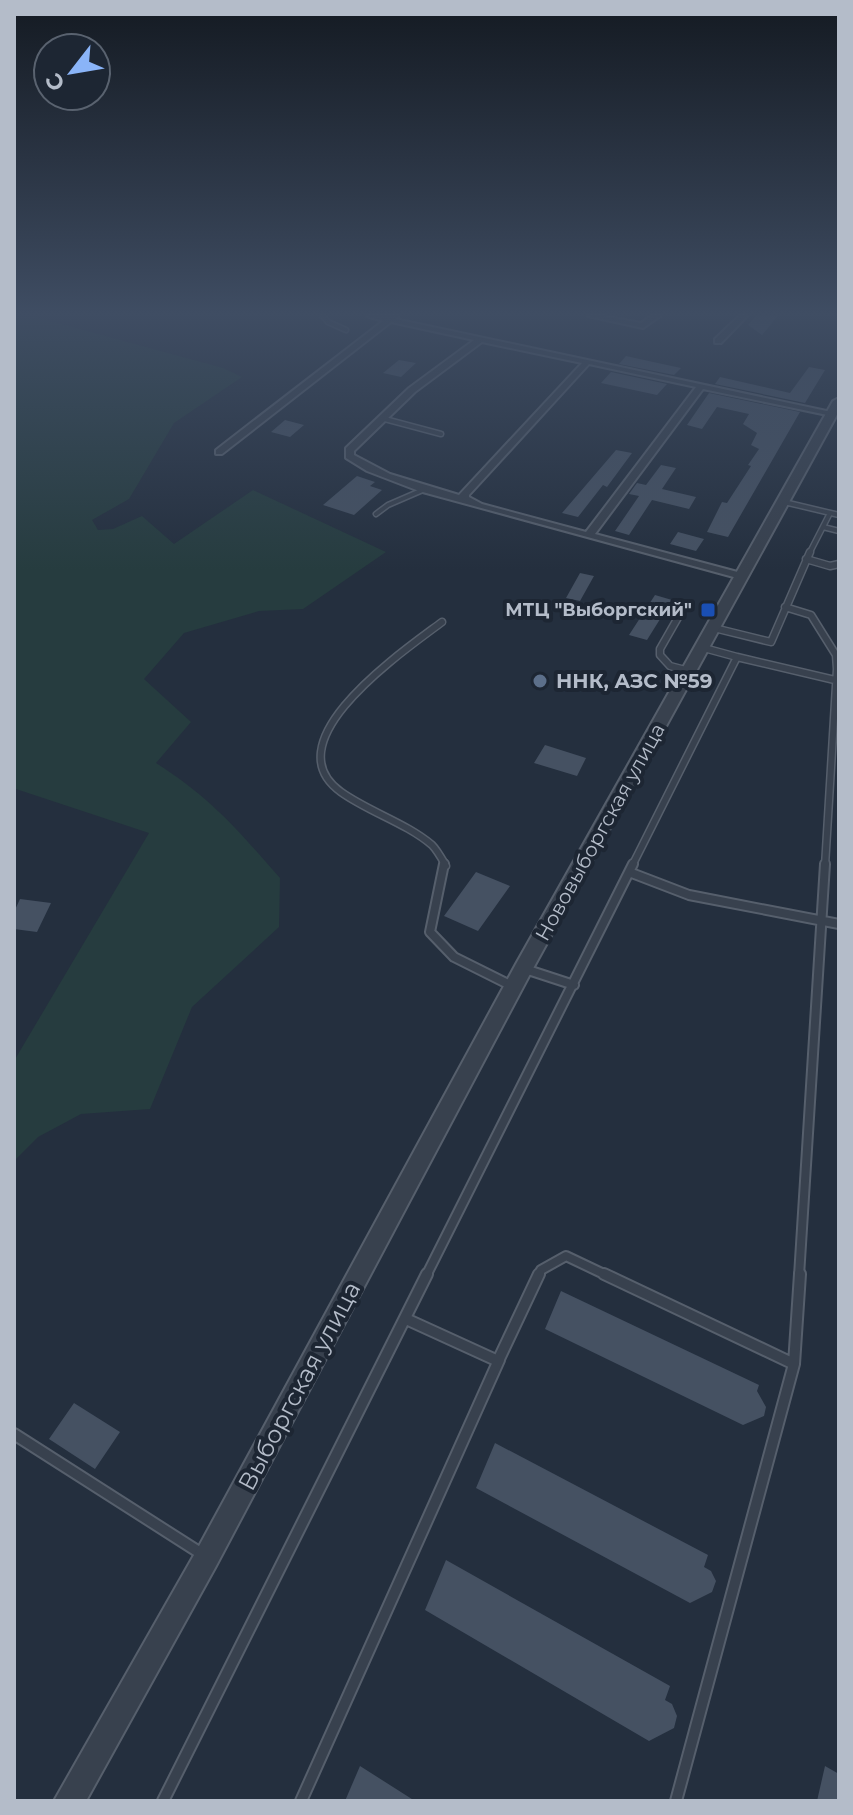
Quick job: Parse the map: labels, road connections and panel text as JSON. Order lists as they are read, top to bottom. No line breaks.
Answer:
{"streets":{"street":["Нововыборгская улица","Выборгская улица"]},"crossings":[["Нововыборгская улица","Выборгская улица"]],"places":{"transit":["МТЦ \"Выборгский\""],"other":["ННК, АЗС №59"]},"north":"bottom left"}
